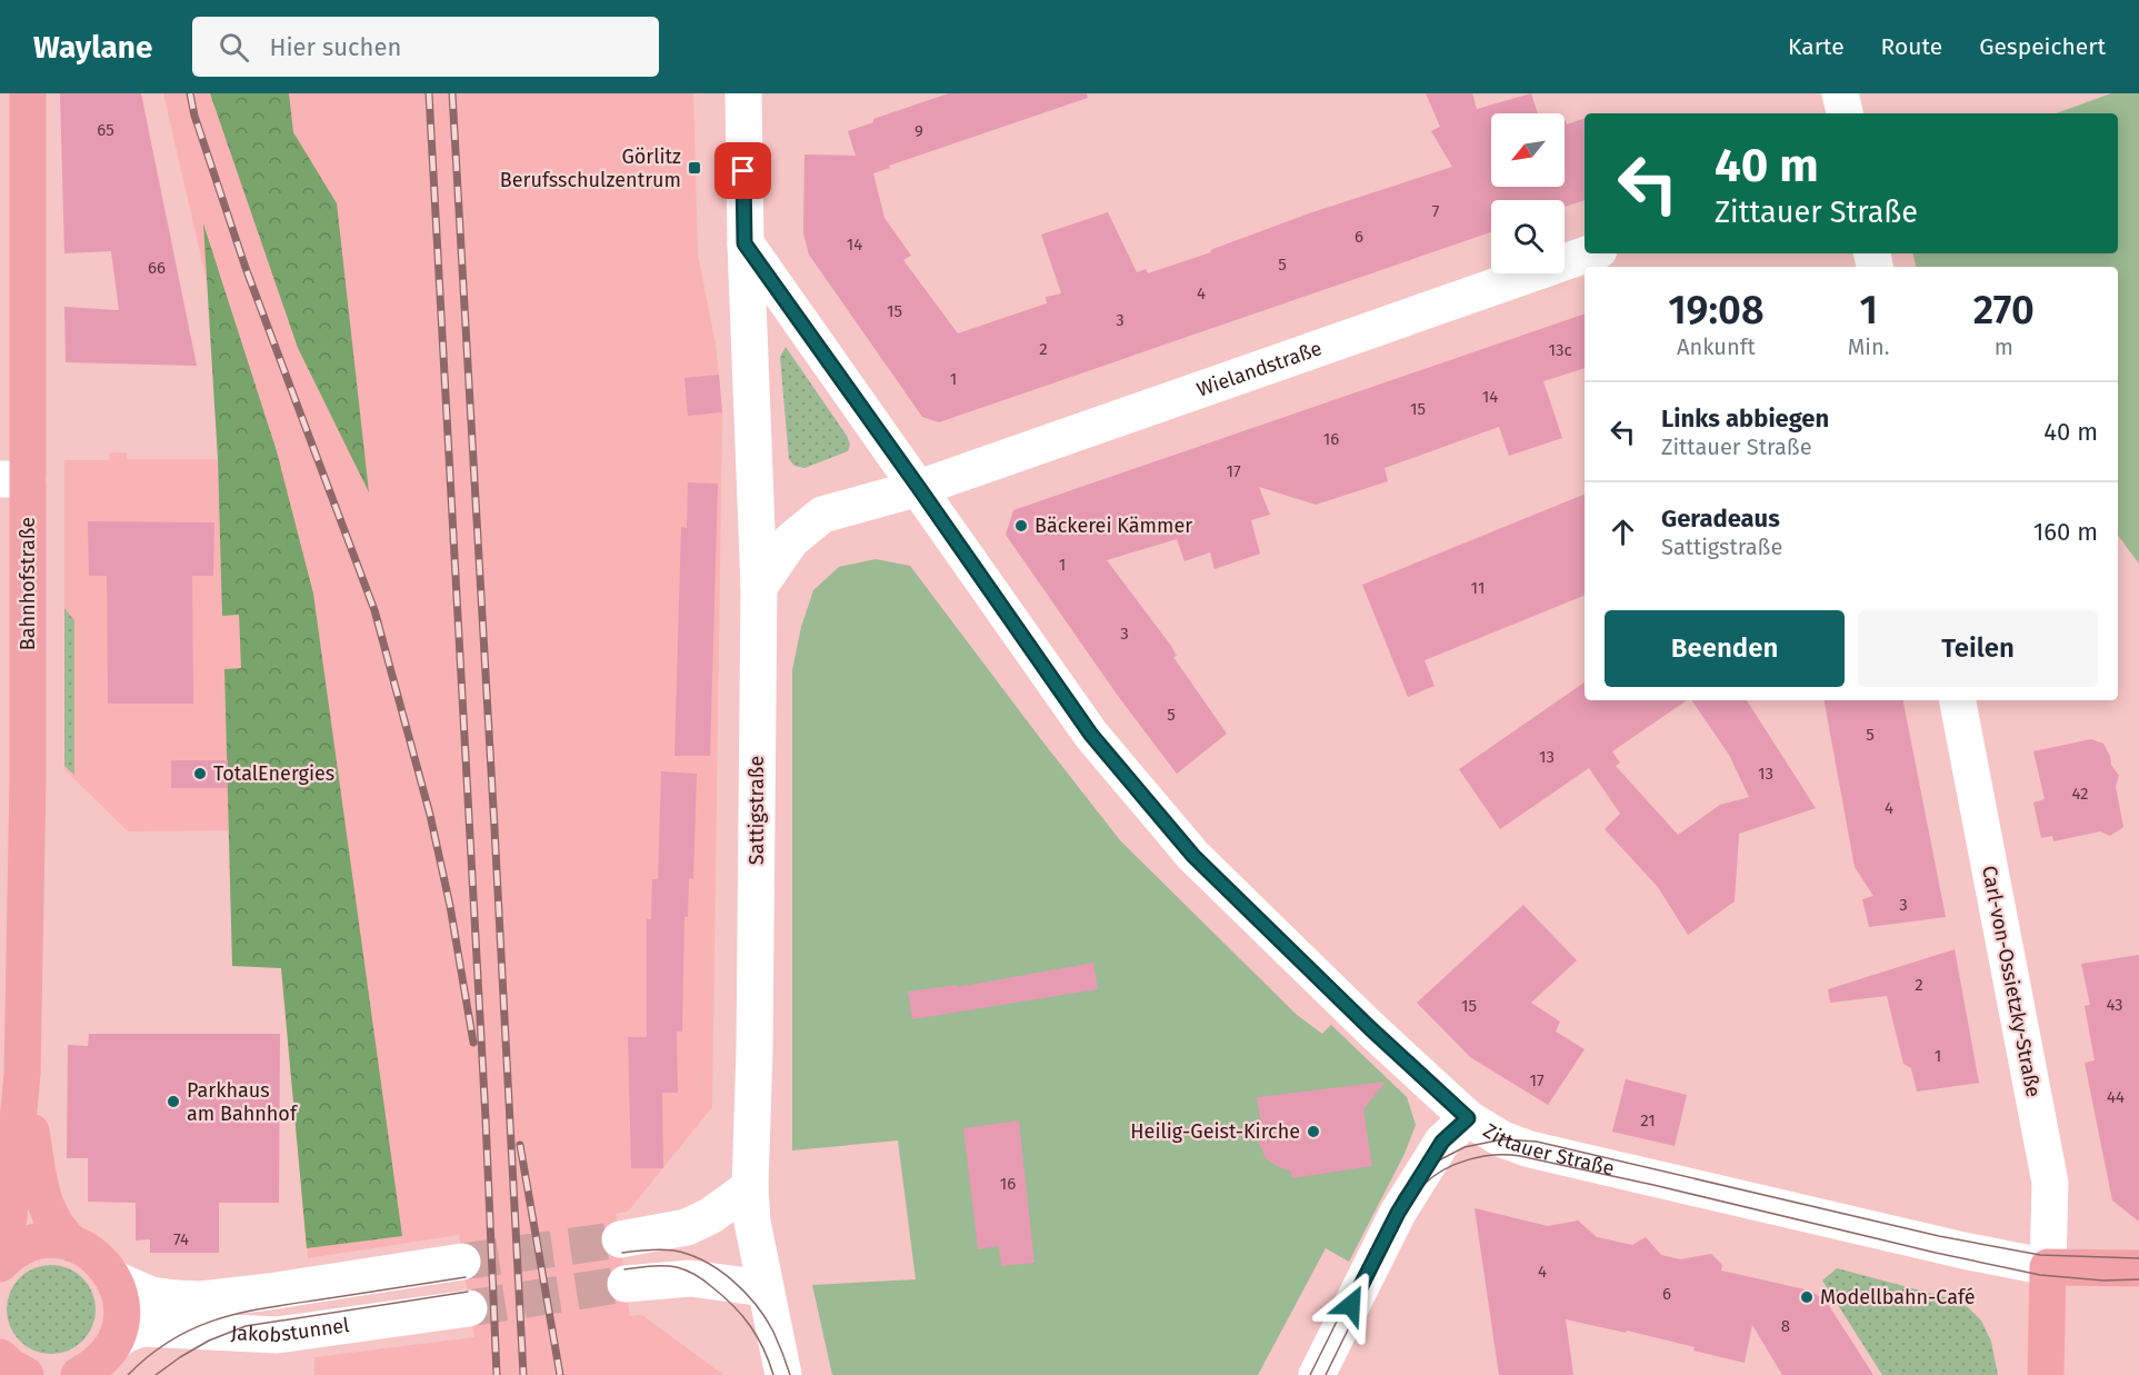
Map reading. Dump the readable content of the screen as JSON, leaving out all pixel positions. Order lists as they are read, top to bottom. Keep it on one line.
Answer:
{"streets":{"main road":["Bahnhofstraße","Zittauer Straße"],"street":["Wielandstraße","Sattigstraße","Carl-von-Ossietzky-Straße","Jakobstunnel"]},"crossings":[["Wielandstraße","Zittauer Straße"],["Bahnhofstraße","Jakobstunnel"],["Carl-von-Ossietzky-Straße","Zittauer Straße"]],"places":{"transit":["Görlitz Berufsschulzentrum"],"other":["Bäckerei Kämmer","TotalEnergies","Parkhaus am Bahnhof","Heilig-Geist-Kirche","Modellbahn-Café"]},"house_numbers":["65","9","7","6","14","5","66","4","15","3","2","13c","1","14","15","16","17","1","11","3","5","5","13","13","42","4","3","2","43","15","1","17","44","21","16","74","4","6","8"],"north":"bottom left","page":{"header":"Waylane","search":"Hier suchen","nav":["Karte","Route","Gespeichert"],"turn":["40 m","Zittauer Straße"],"eta":["19:08","Ankunft","1","Min.","270","m"],"list":[{"name":"Links abbiegen","note":"Zittauer Straße","value":"40 m"},{"name":"Geradeaus","note":"Sattigstraße","value":"160 m"}],"buttons":["Beenden","Teilen"]}}
